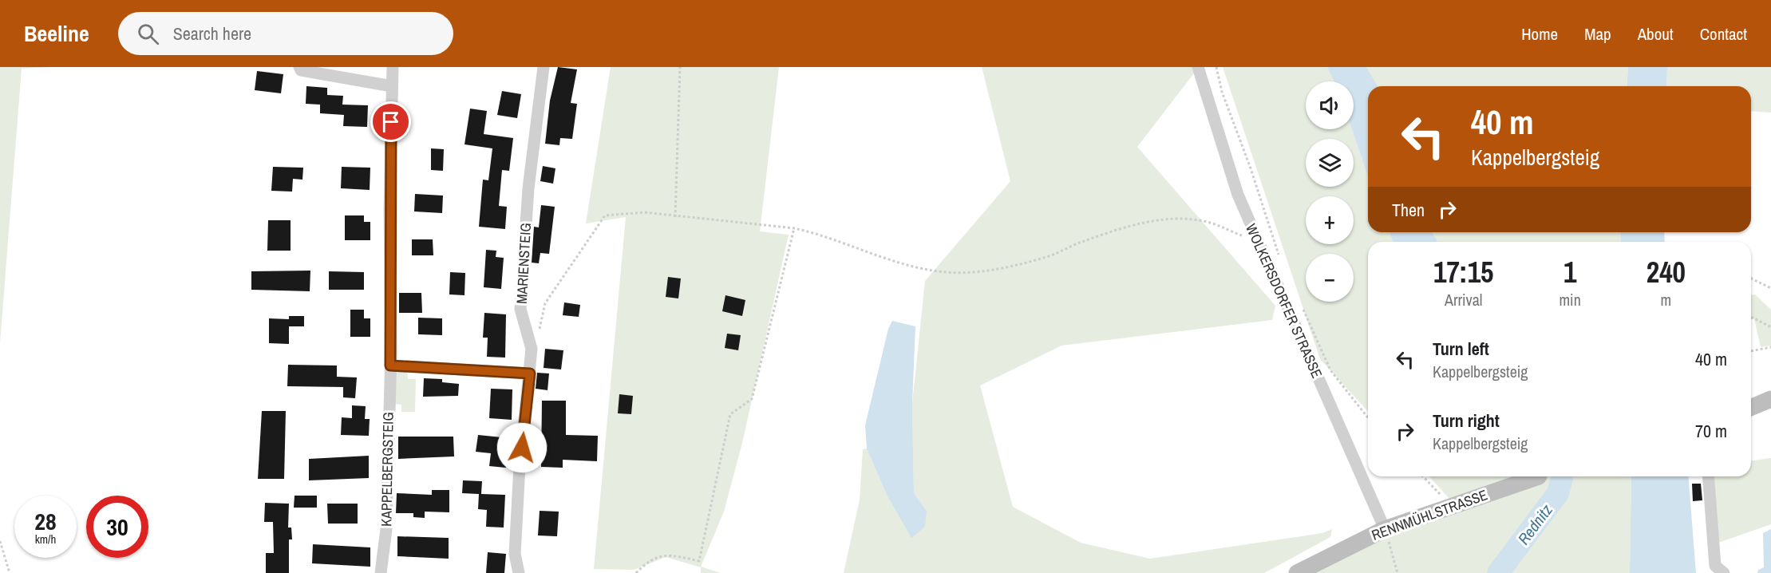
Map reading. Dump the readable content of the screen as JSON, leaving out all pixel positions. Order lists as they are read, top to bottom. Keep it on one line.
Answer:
{"streets":{"main road":["RENNMÜHLSTRASSE"],"street":["MARIENSTEIG","WOLKERSDORFER STRASSE","KAPPELBERGSTEIG"]},"crossings":[["WOLKERSDORFER STRASSE","RENNMÜHLSTRASSE"]],"water":["Rednitz"],"page":{"header":"Beeline","search":"Search here","nav":["Home","Map","About","Contact"],"map_buttons":["+","−"],"turn":["40 m","Kappelbergsteig"],"then":"Then","eta":["17:15","Arrival","1","min","240","m"],"list":[{"name":"Turn left","note":"Kappelbergsteig","value":"40 m"},{"name":"Turn right","note":"Kappelbergsteig","value":"70 m"}],"speed":"28 km/h","limit":"30"}}
